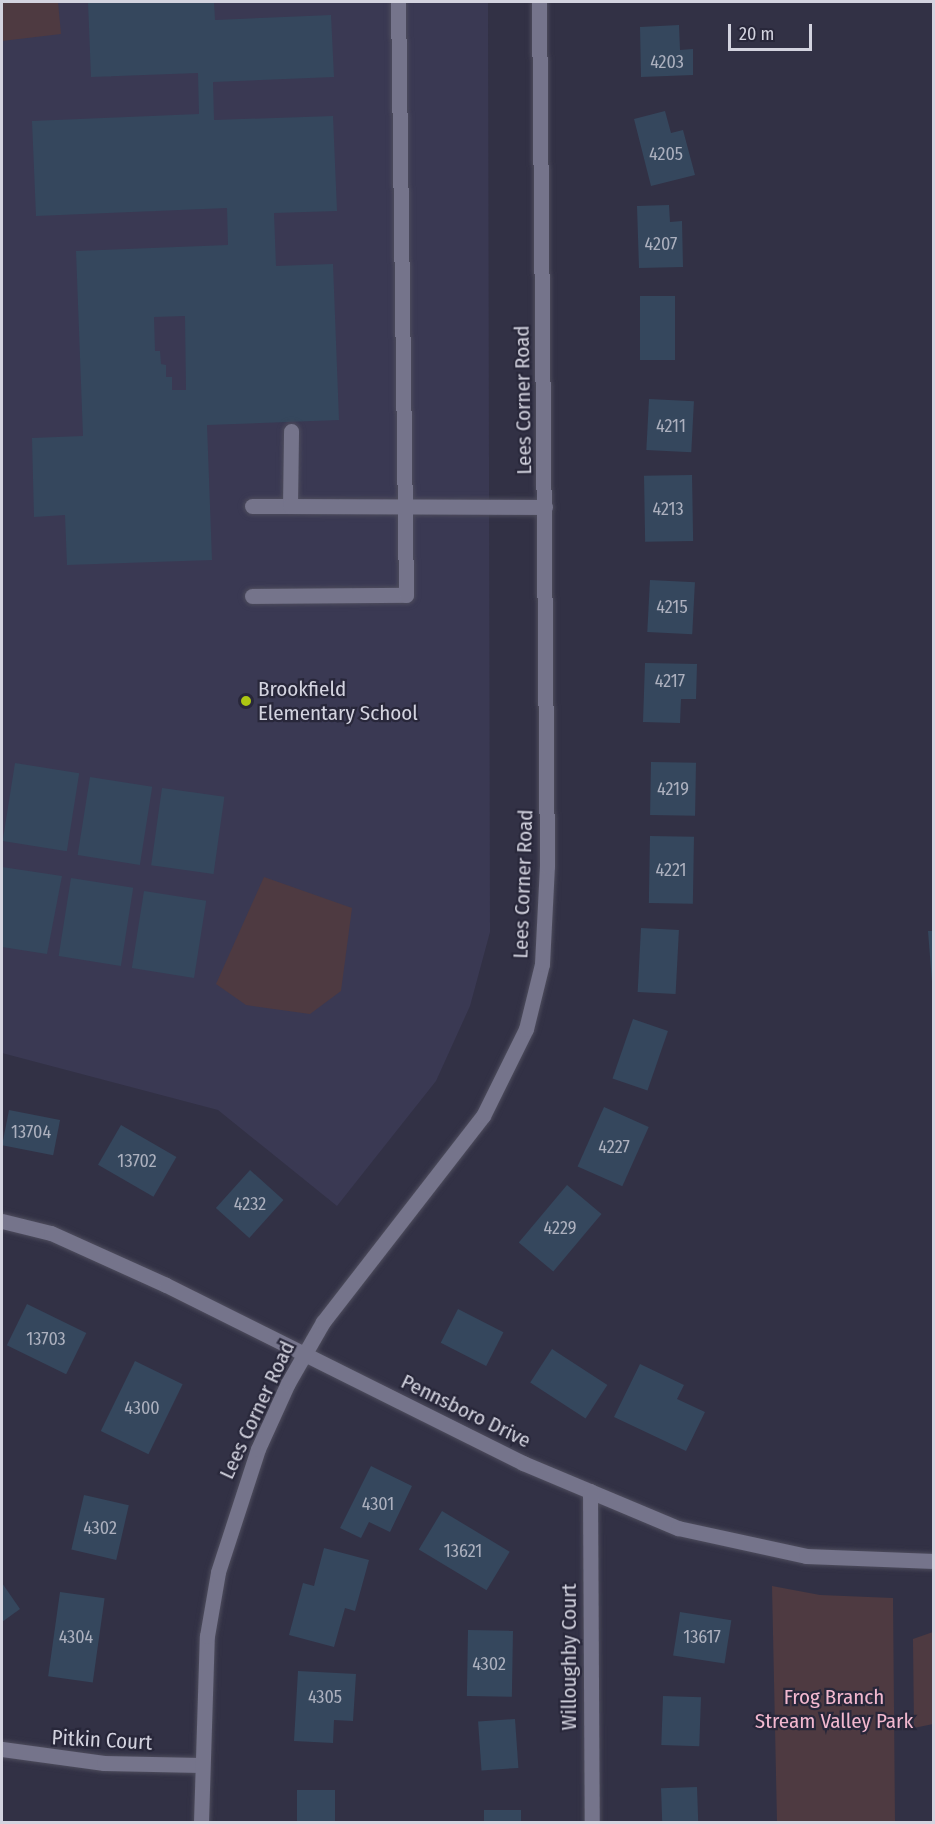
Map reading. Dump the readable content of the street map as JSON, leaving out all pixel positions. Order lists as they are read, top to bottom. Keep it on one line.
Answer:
{"streets":{"street":["Lees Corner Road","Pennsboro Drive","Willoughby Court","Pitkin Court"]},"crossings":[["Lees Corner Road","Pennsboro Drive"],["Lees Corner Road","Pitkin Court"],["Pennsboro Drive","Willoughby Court"]],"parks":["Frog Branch Stream Valley Park"],"places":["Brookfield Elementary School"],"house_numbers":["4203","4205","4207","4211","4213","4215","4217","4219","4221","13704","4227","13702","4232","4229","13703","4300","4301","4302","13621","4304","13617","4302","4305"],"scale_bar":"20 m"}
